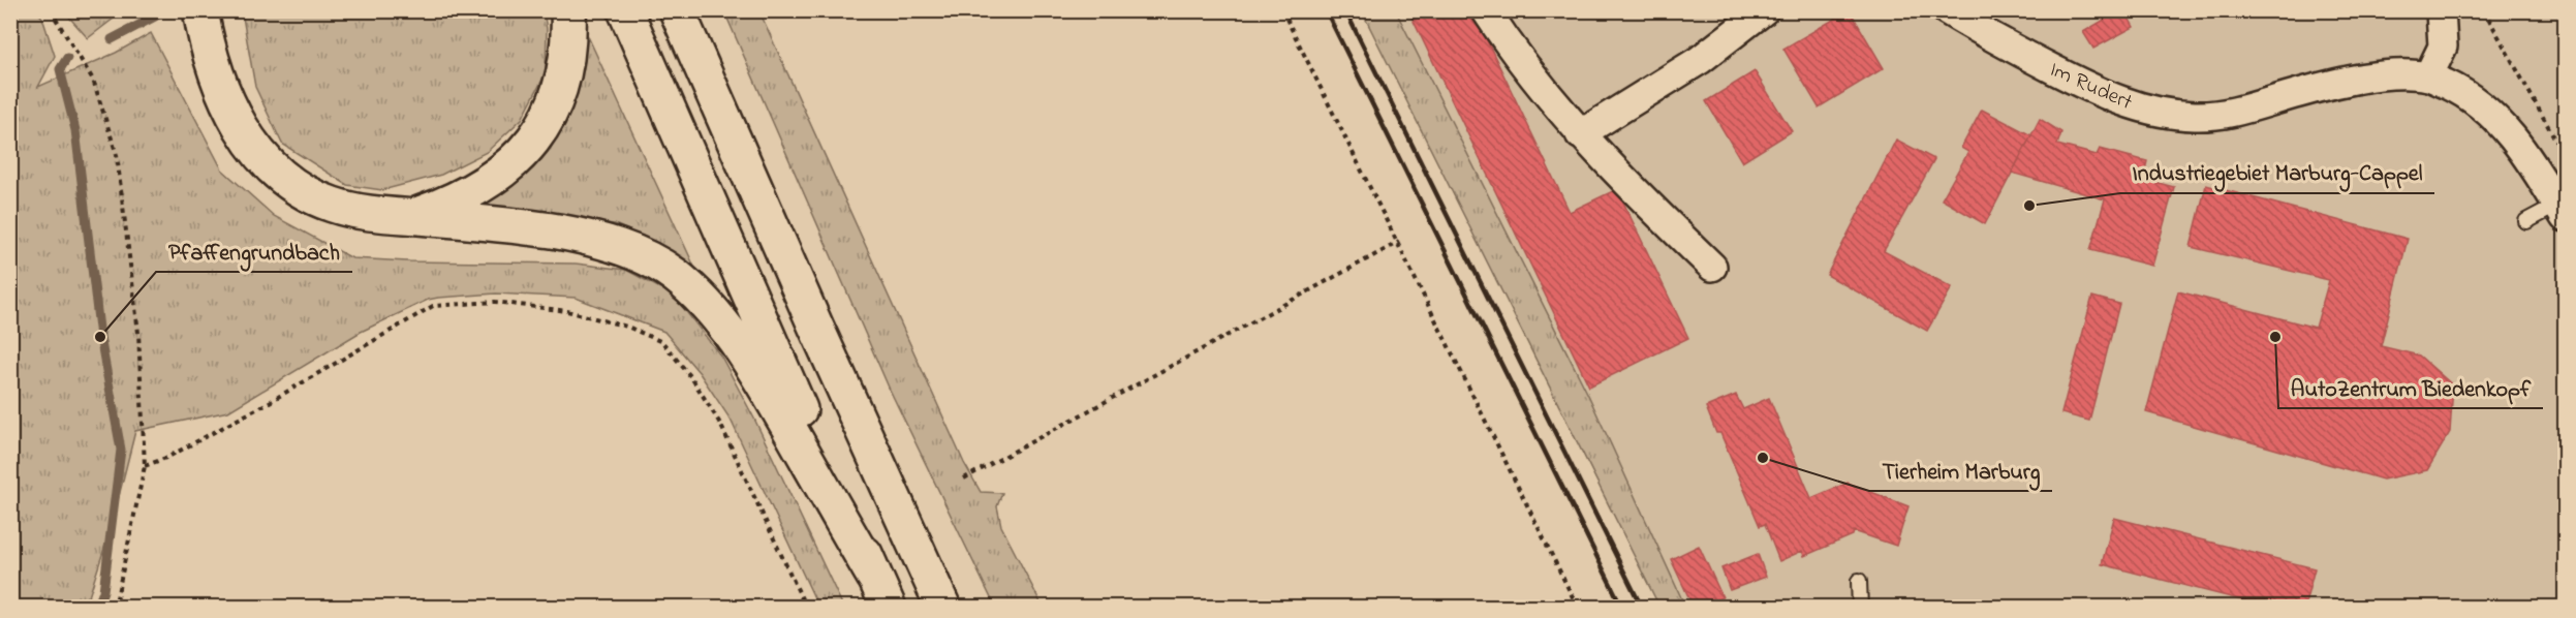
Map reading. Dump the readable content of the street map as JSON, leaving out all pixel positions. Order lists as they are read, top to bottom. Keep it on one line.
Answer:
{"streets":{"street":["Im Rudert"]},"places":["Industriegebiet Marburg-Cappel","Pfaffengrundbach","AutoZentrum Biedenkopf","Tierheim Marburg"]}
